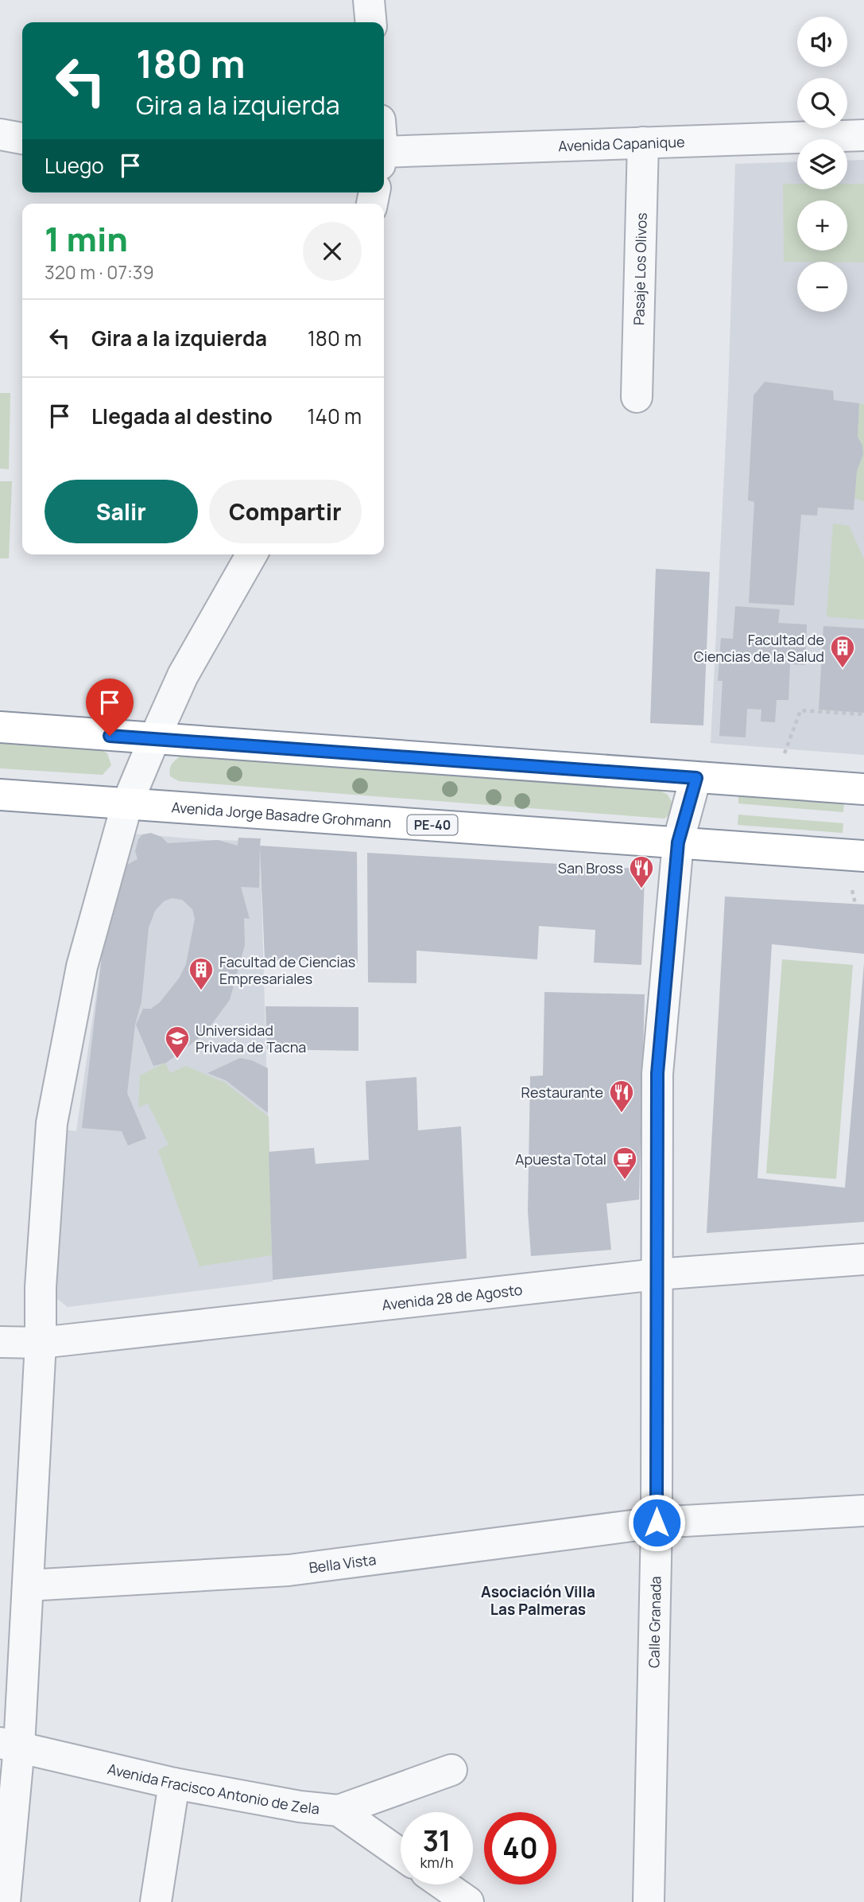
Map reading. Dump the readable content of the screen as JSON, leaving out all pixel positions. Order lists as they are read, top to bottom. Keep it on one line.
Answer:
{"streets":{"highway":["Avenida Jorge Basadre Grohmann","PE-40"],"street":["Avenida Capanique","Pasaje Los Olivos","Avenida 28 de Agosto","Bella Vista","Calle Granada","Avenida Fracisco Antonio de Zela"]},"crossings":[["Avenida Capanique","Pasaje Los Olivos"],["Avenida Jorge Basadre Grohmann","Calle Granada"],["Avenida 28 de Agosto","Calle Granada"],["Bella Vista","Calle Granada"]],"districts":["Asociación Villa Las Palmeras"],"places":{"building":["Facultad de Ciencias de la Salud","Facultad de Ciencias Empresariales"],"restaurant":["San Bross","Restaurante"],"school or university":["Universidad Privada de Tacna"],"cafe":["Apuesta Total"]},"page":{"map_buttons":["+","−"],"turn":["180 m","Gira a la izquierda"],"then":"Luego","heading":["1 min","320 m · 07:39"],"list":[{"name":"Gira a la izquierda","value":"180 m"},{"name":"Llegada al destino","value":"140 m"}],"buttons":["Salir","Compartir"],"speed":"31 km/h","limit":"40"}}
